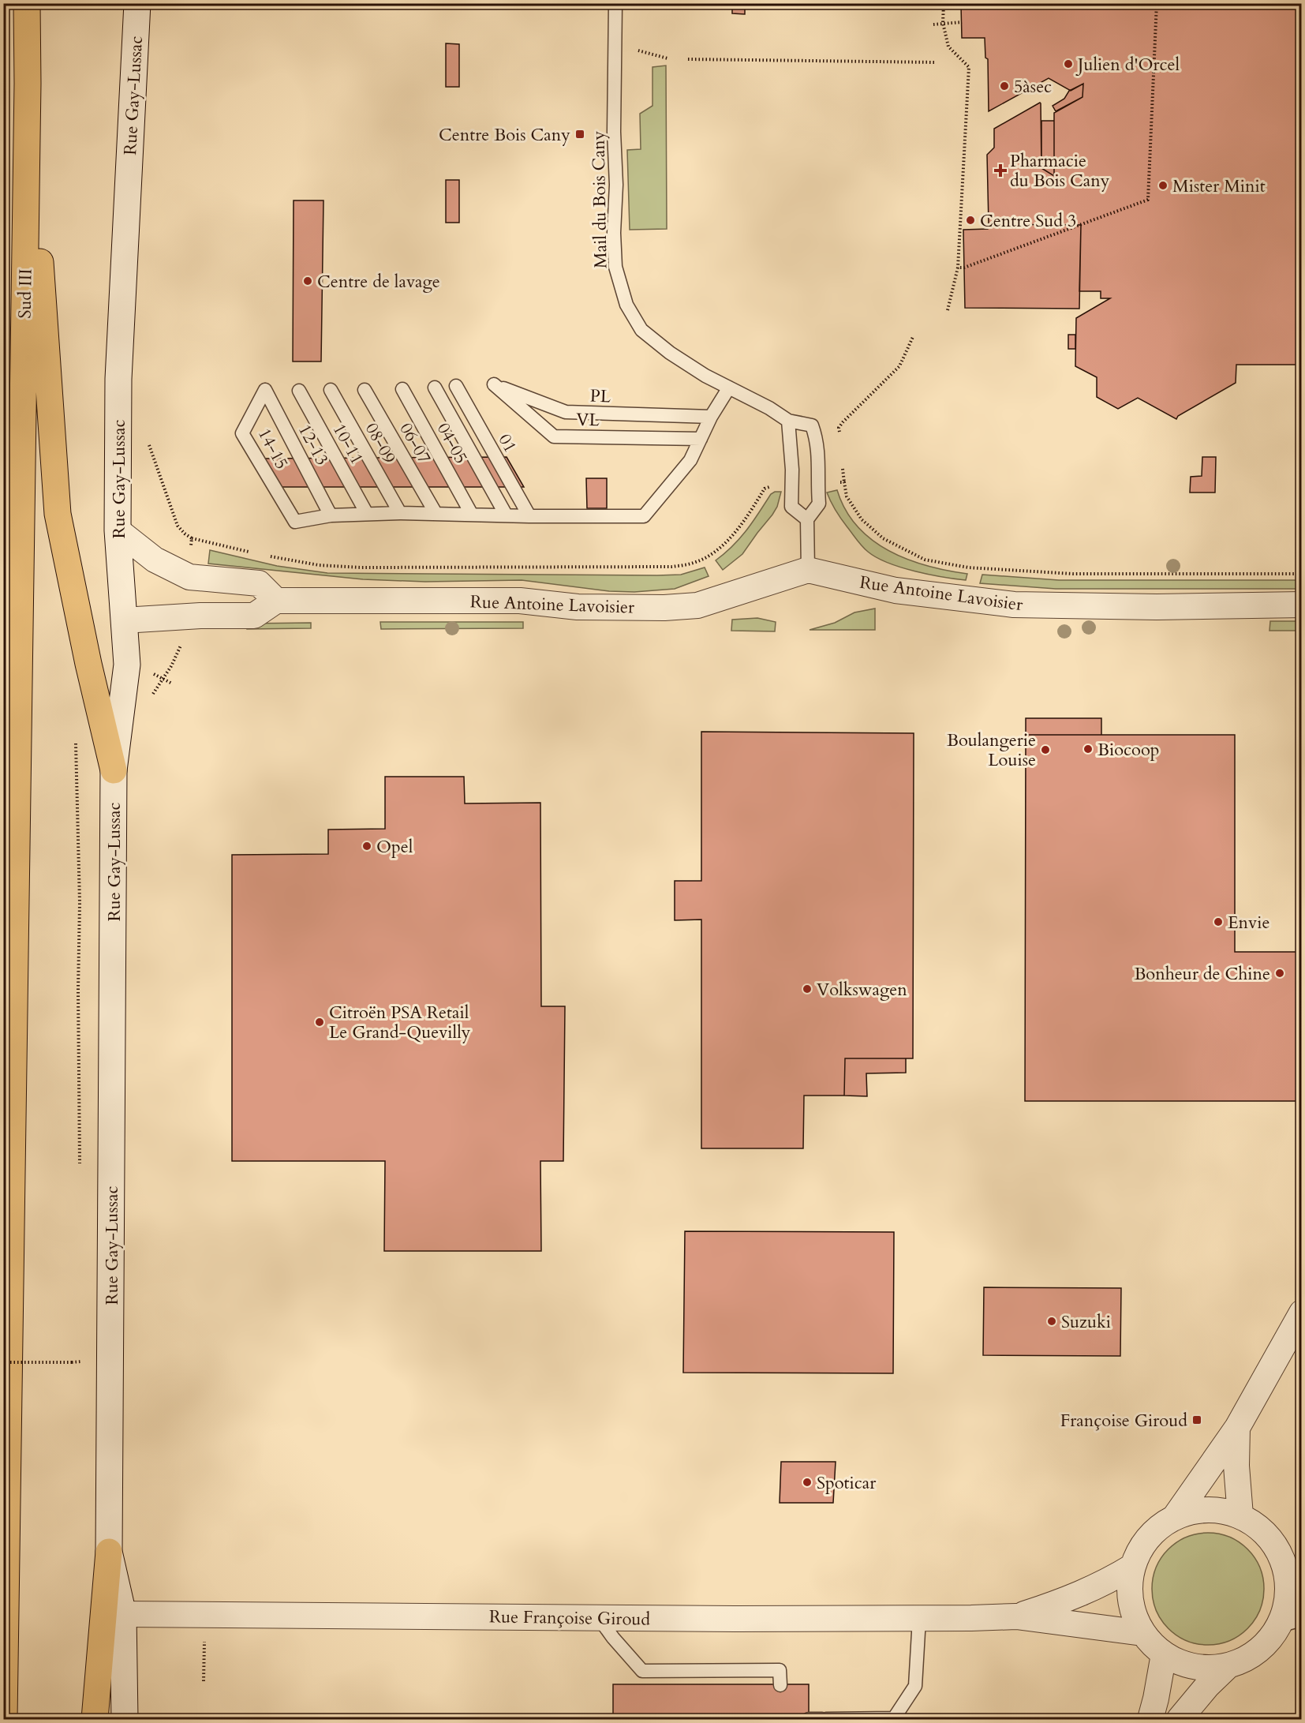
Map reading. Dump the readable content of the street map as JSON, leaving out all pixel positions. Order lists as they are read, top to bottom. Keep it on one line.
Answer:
{"streets":{"highway":["Sud III"],"main road":["Rue Gay-Lussac"],"street":["Rue Antoine Lavoisier","Rue Françoise Giroud"],"lane":["Mail du Bois Cany","PL","VL","08-09","06-07","04-05","01","10-11","12-13","14-15"]},"crossings":[["Rue Gay-Lussac","Rue Françoise Giroud"],["PL","VL"],["12-13","14-15"]],"places":{"other":["Julien d'Orcel","5àsec","Mister Minit","Centre Sud 3","Centre de lavage","Biocoop","Boulangerie Louise","Opel","Envie","Bonheur de Chine","Volkswagen","Citroën PSA Retail Le Grand-Quevilly","Suzuki","Spoticar"],"transit":["Centre Bois Cany","Françoise Giroud"],"health":["Pharmacie du Bois Cany"]}}
